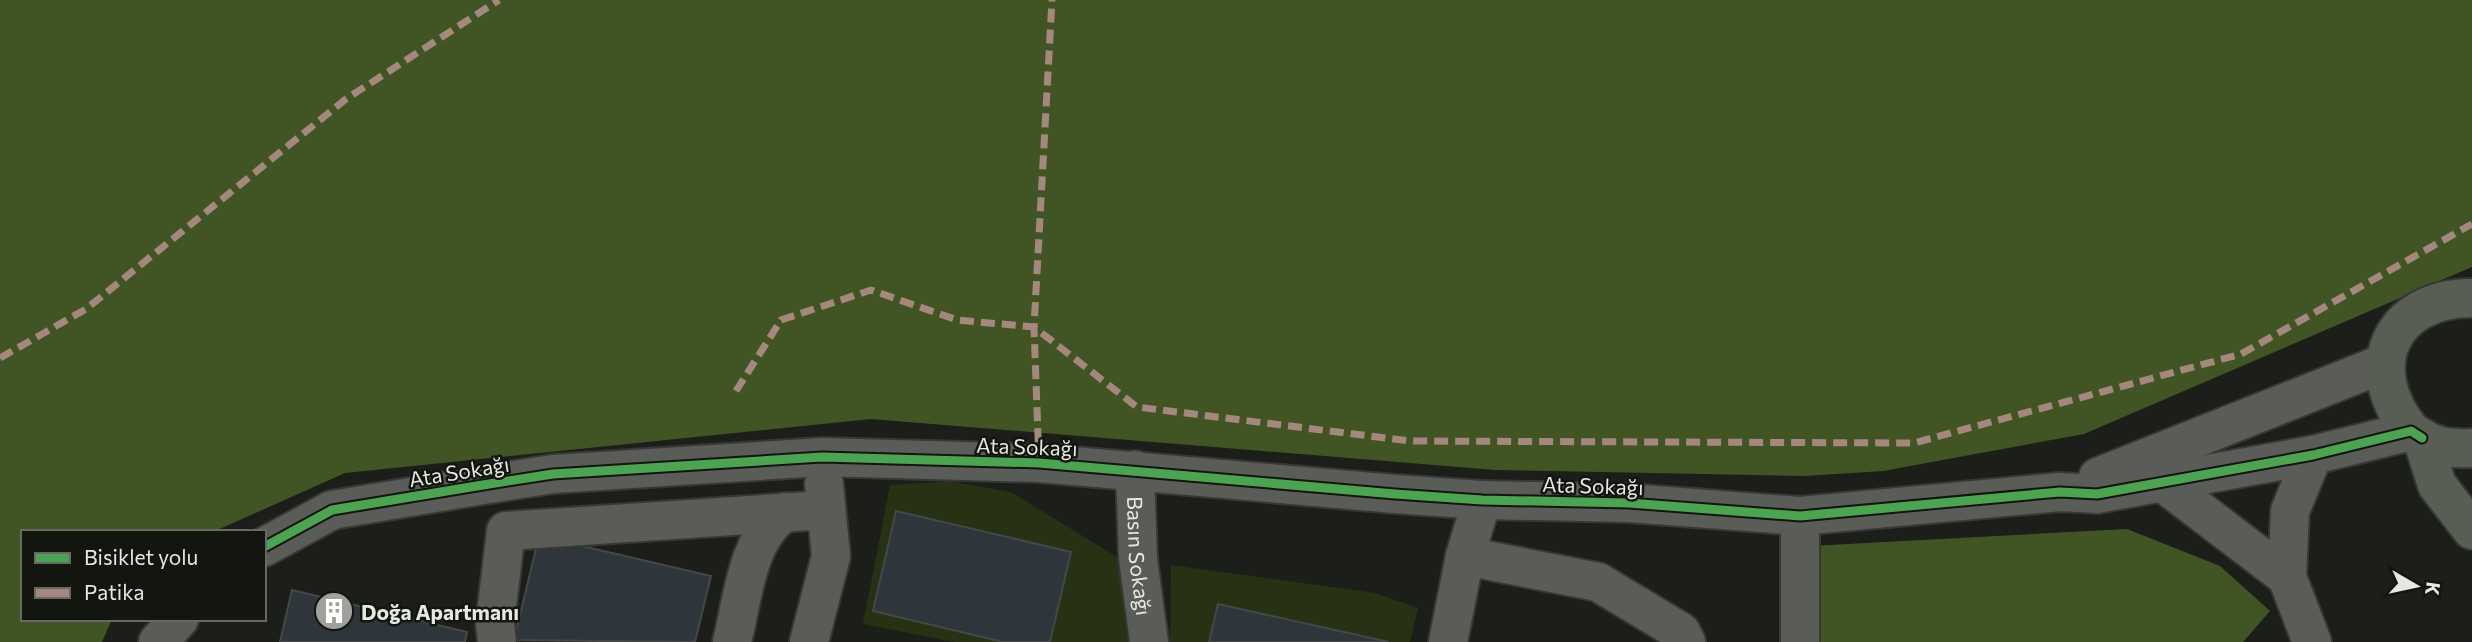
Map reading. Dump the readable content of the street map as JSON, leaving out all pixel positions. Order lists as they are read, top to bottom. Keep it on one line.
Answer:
{"streets":{"street":["Ata Sokağı","Basın Sokağı"]},"crossings":[["Ata Sokağı","Basın Sokağı"]],"places":{"building":["Doğa Apartmanı"]},"legend":["Bisiklet yolu","Patika"],"north":"right"}
